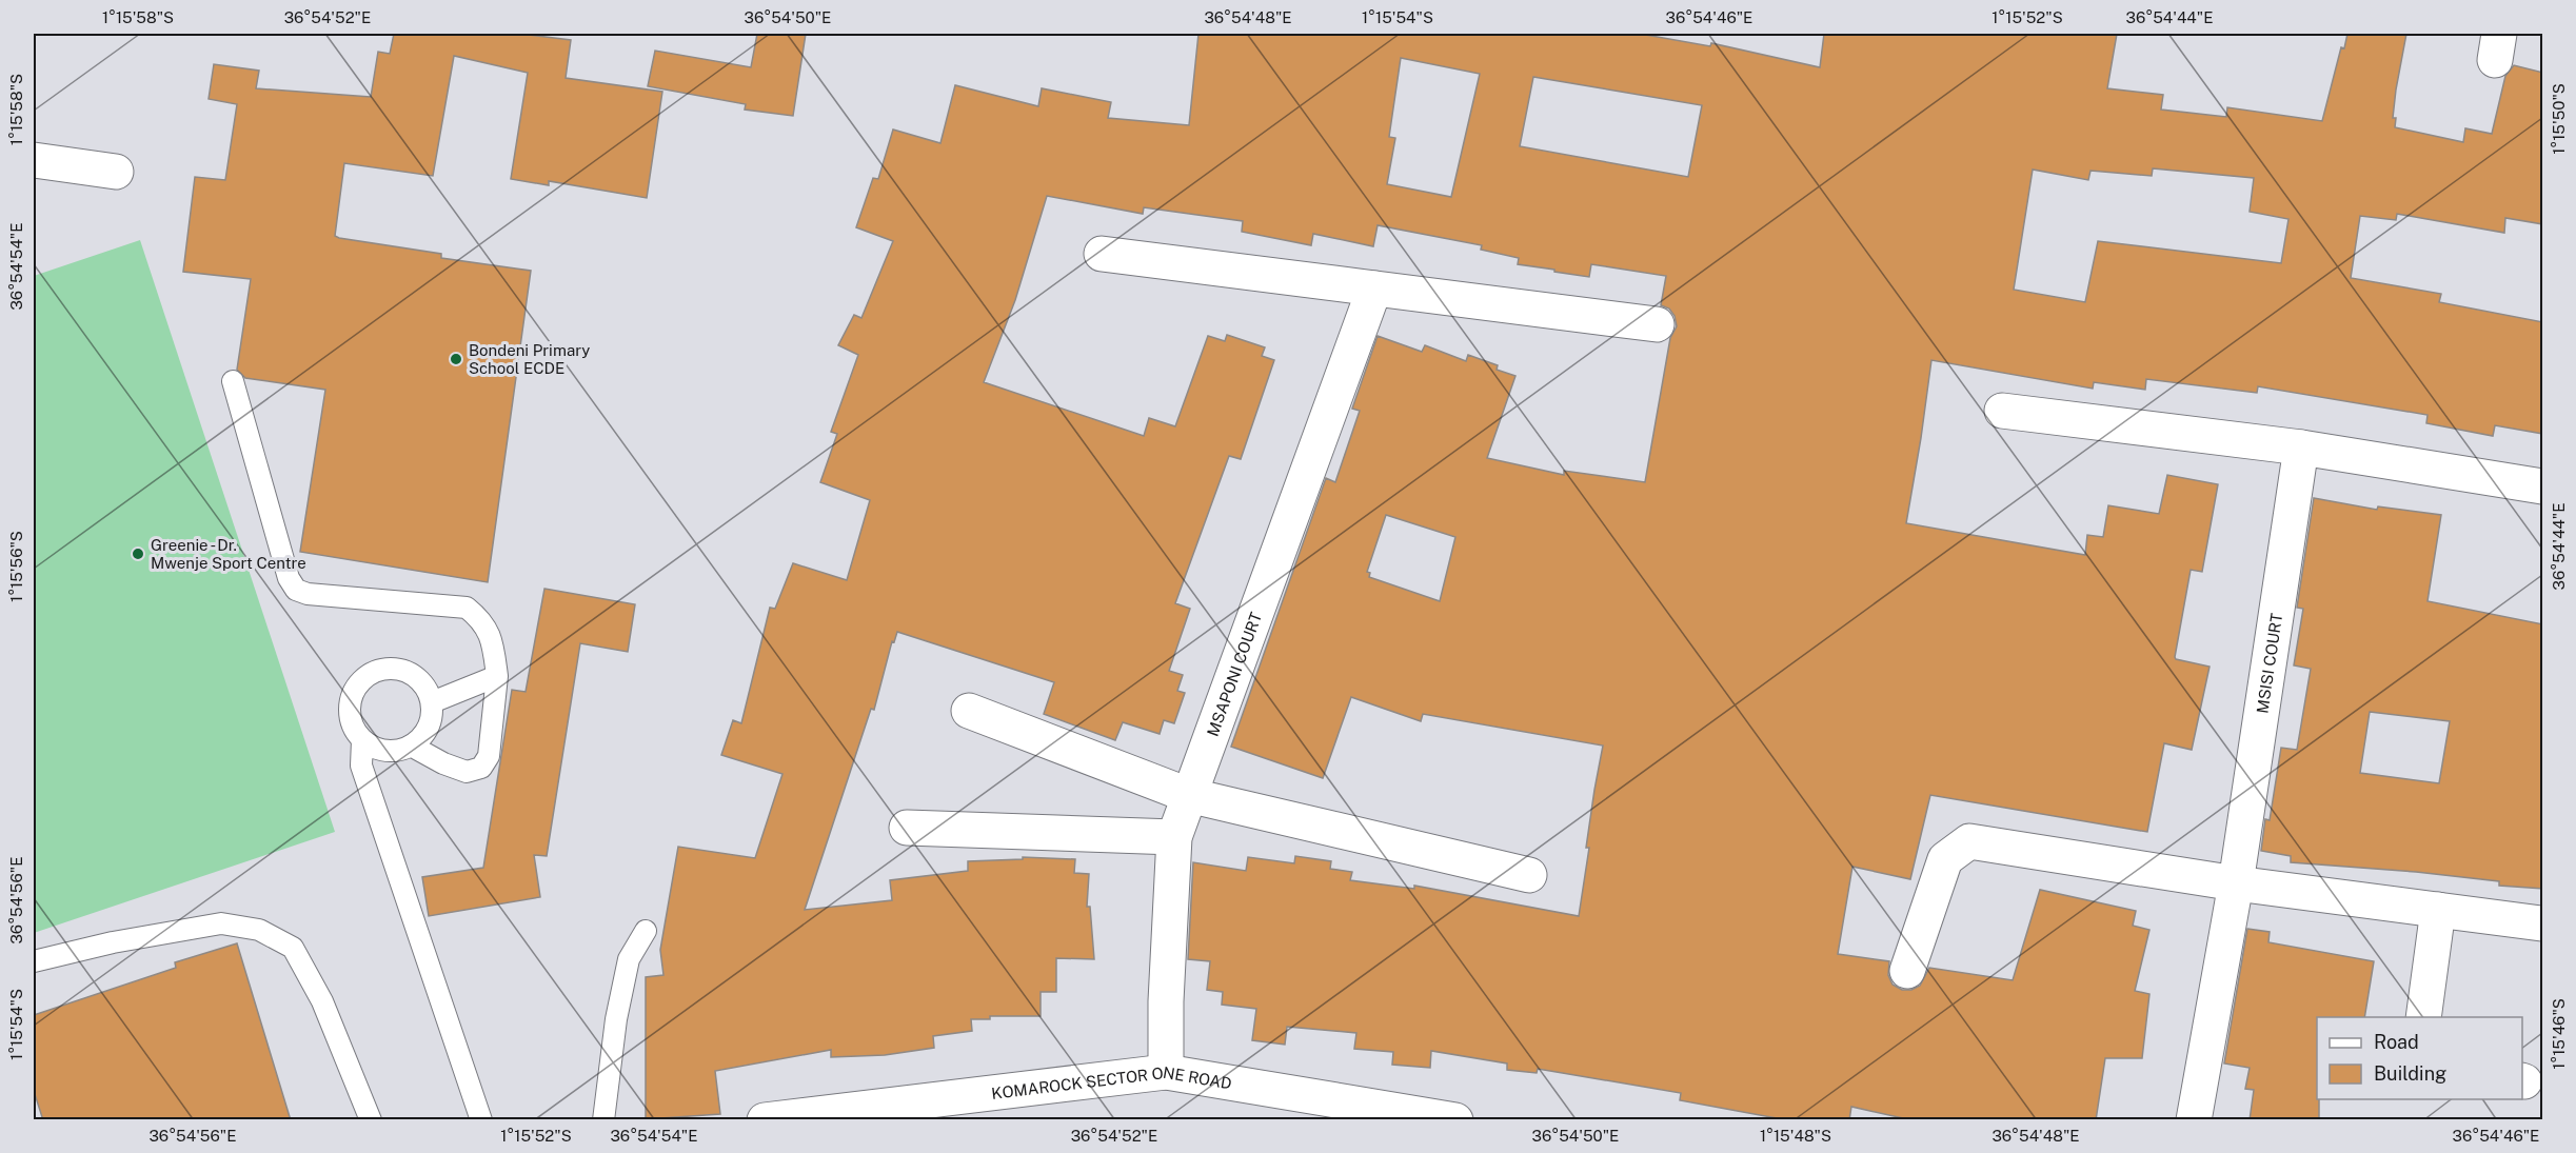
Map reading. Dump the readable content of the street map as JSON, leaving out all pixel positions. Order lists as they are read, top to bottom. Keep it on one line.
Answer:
{"streets":{"street":["MSISI COURT","MSAPONI COURT","KOMAROCK SECTOR ONE ROAD"]},"crossings":[["MSAPONI COURT","KOMAROCK SECTOR ONE ROAD"]],"places":["Bondeni Primary School ECDE","Greenie - Dr. Mwenje Sport Centre"],"legend":["Road","Building"],"coordinates":["1°15'58\"S","36°54'52\"E","36°54'50\"E","36°54'48\"E","1°15'54\"S","36°54'46\"E","1°15'52\"S","36°54'44\"E","1°15'50\"S","36°54'54\"E","1°15'56\"S","36°54'56\"E","1°15'46\"S","1°15'48\"S"]}
